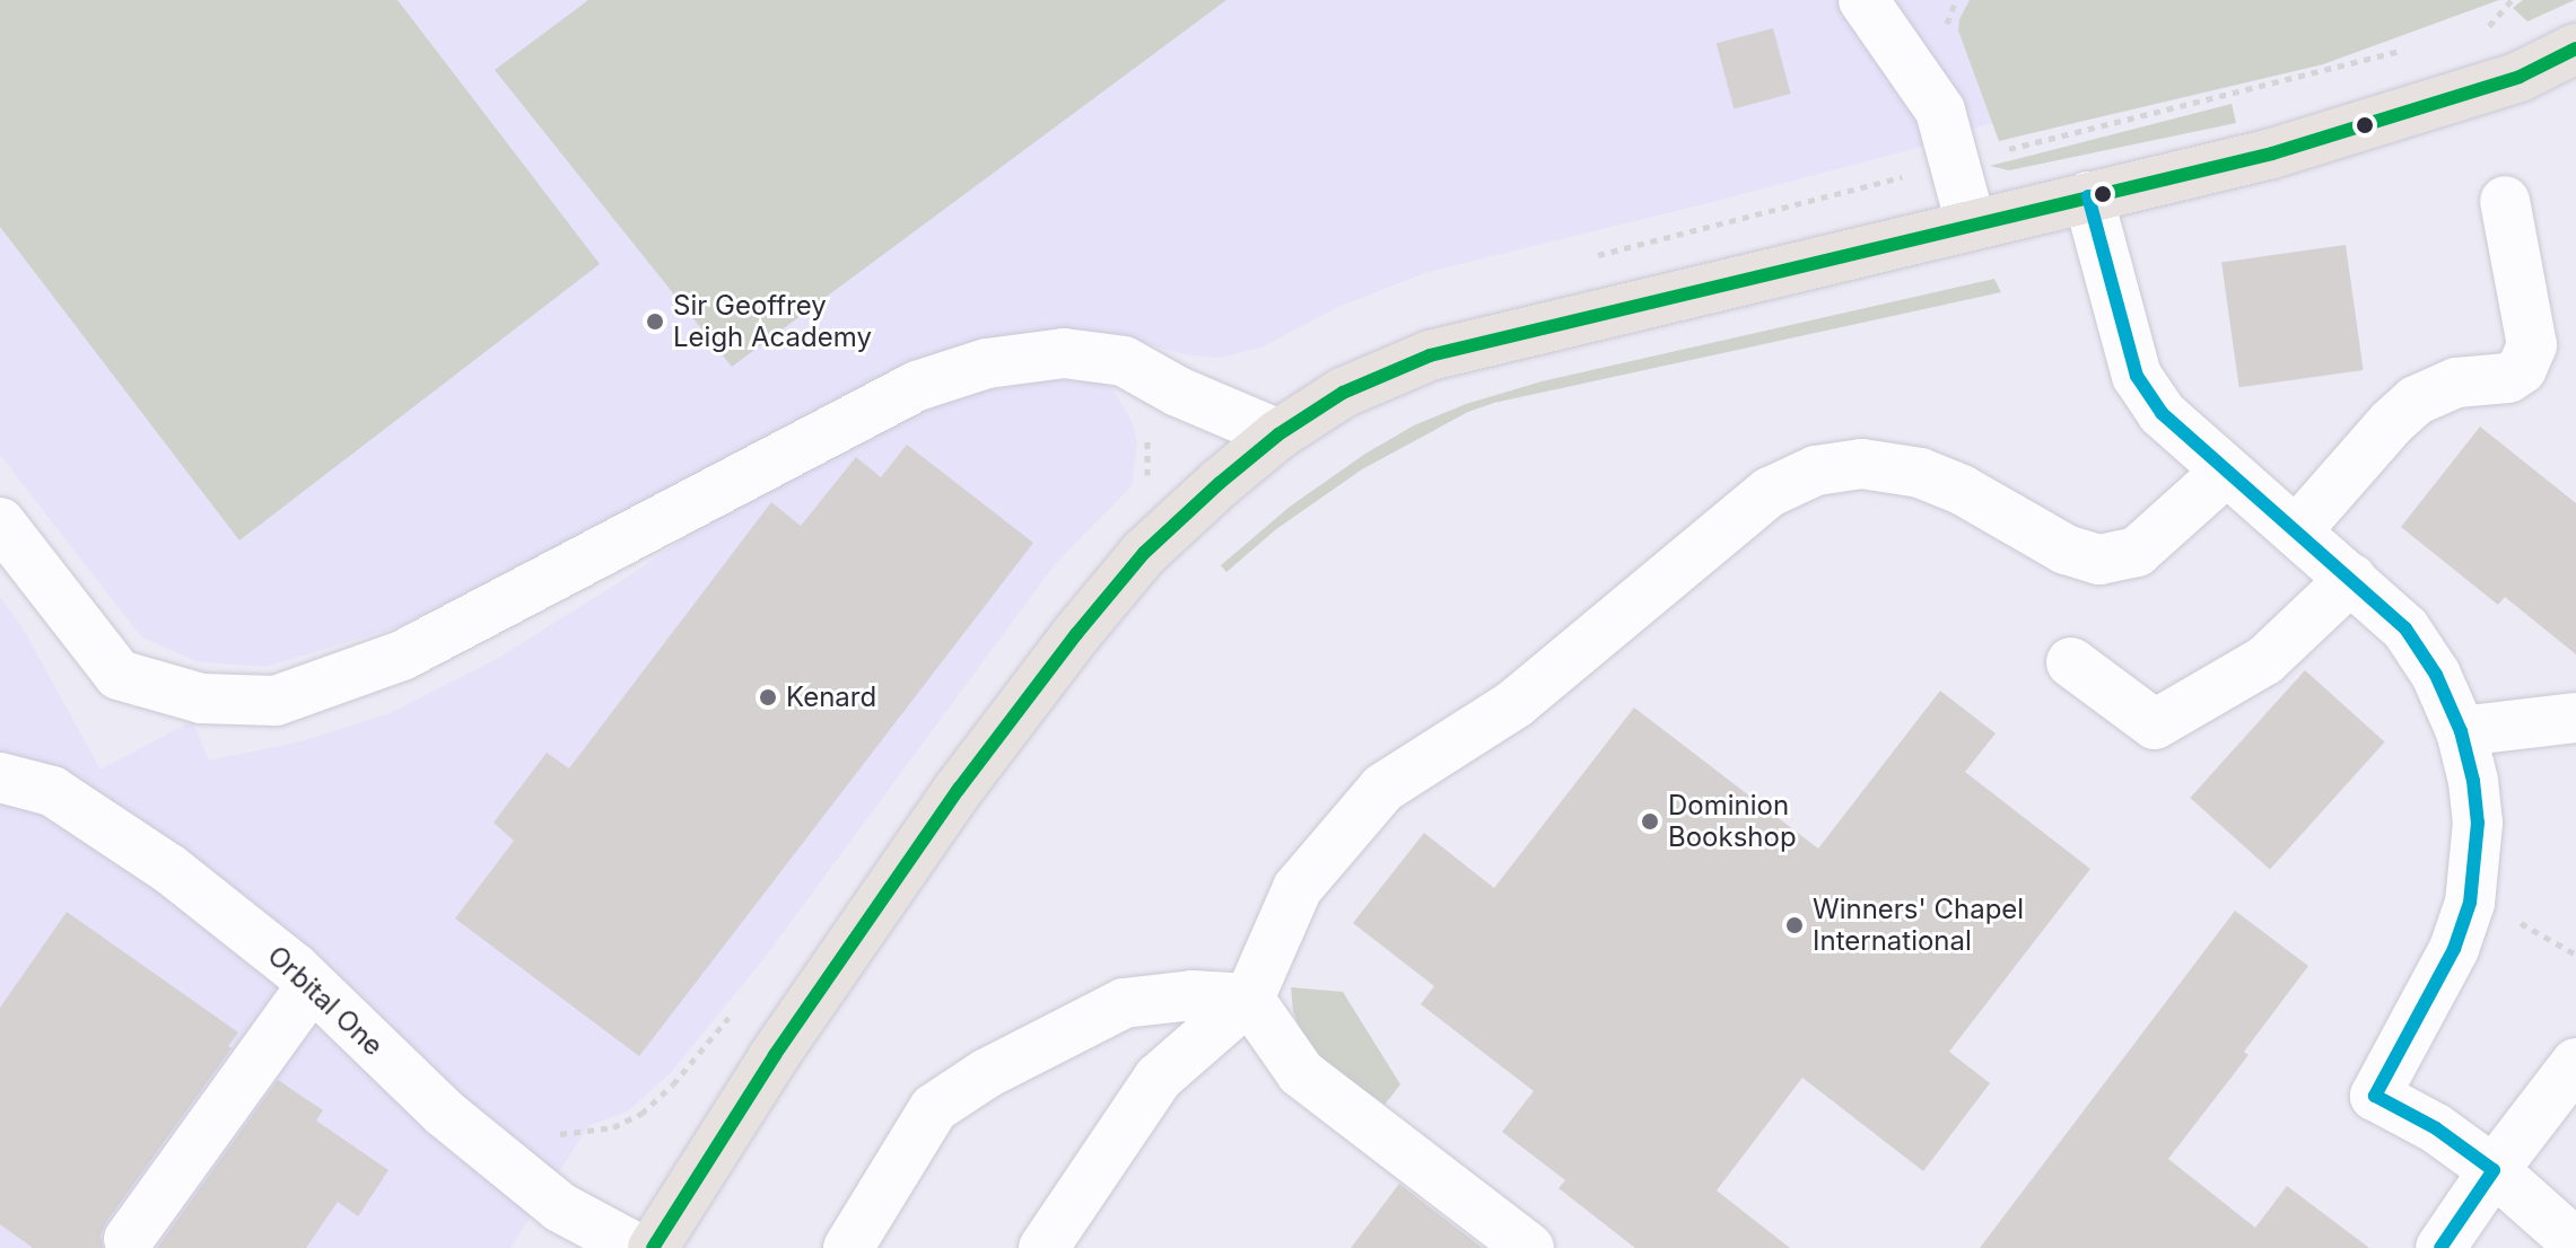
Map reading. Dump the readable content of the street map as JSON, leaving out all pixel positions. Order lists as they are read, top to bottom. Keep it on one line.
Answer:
{"streets":{"street":["Orbital One"]},"places":["Sir Geoffrey Leigh Academy","Kenard","Dominion Bookshop","Winners' Chapel International"]}
